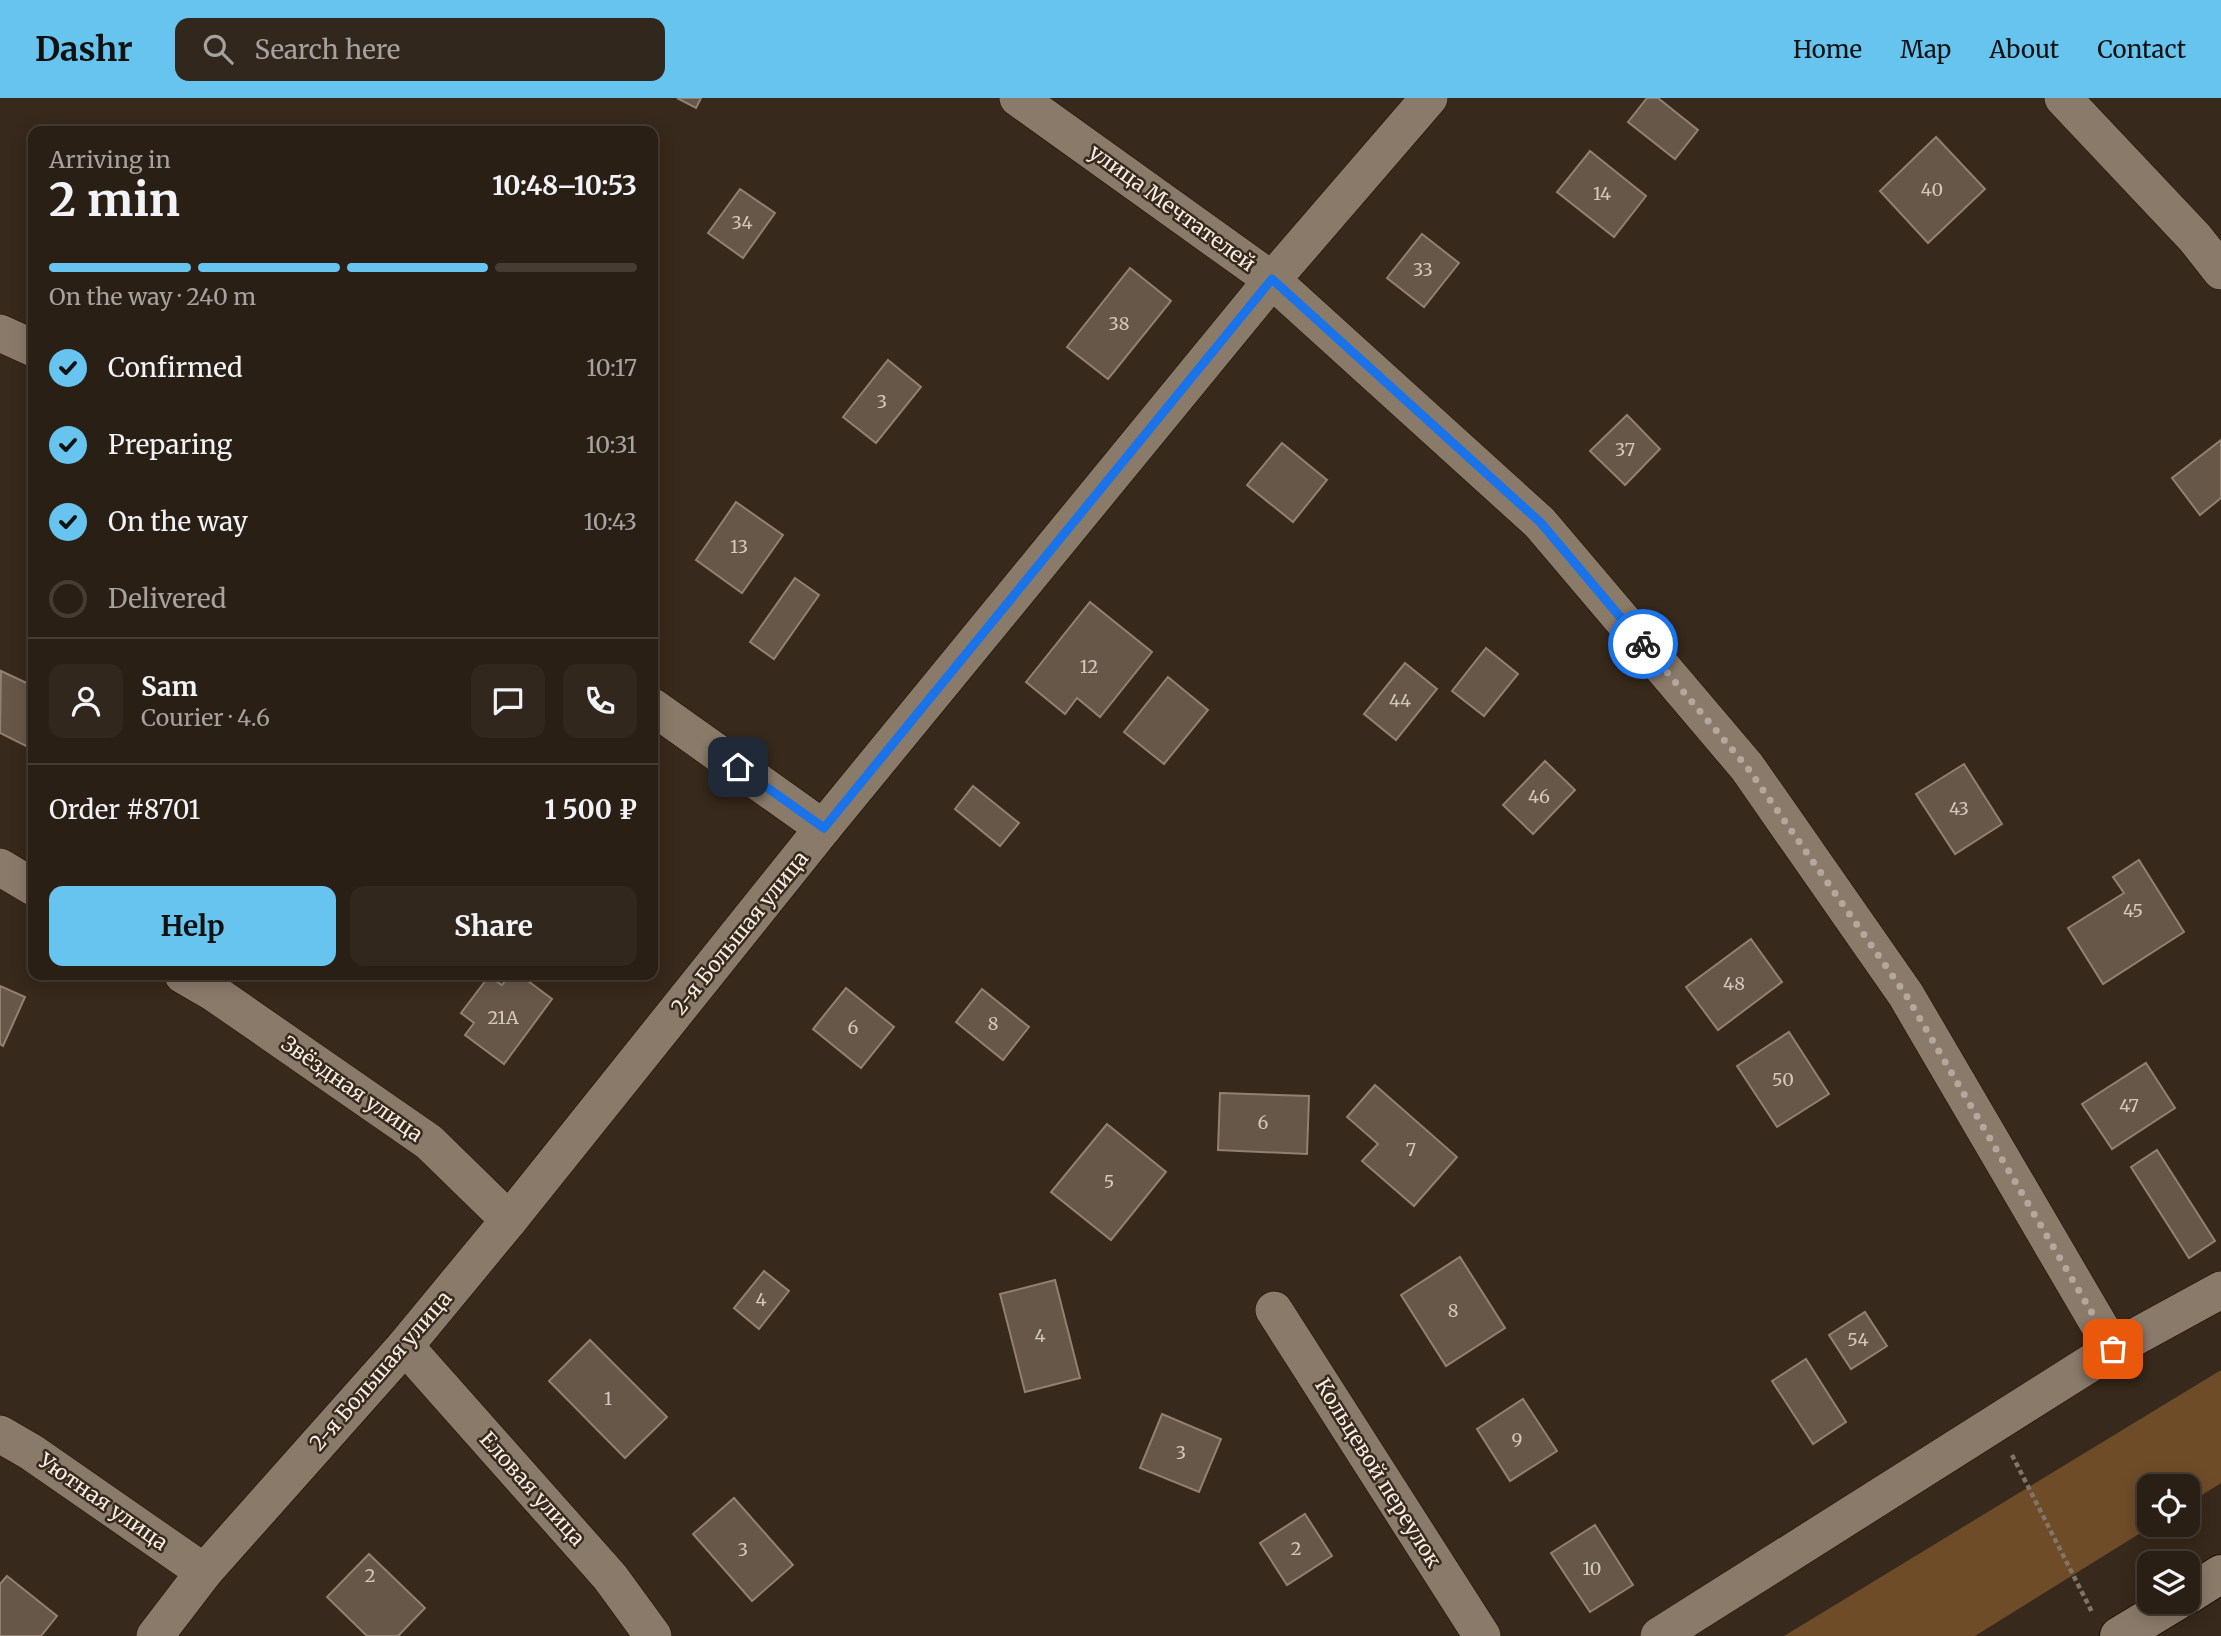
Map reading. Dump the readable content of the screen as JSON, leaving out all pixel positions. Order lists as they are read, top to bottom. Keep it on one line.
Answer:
{"streets":{"street":["улица Мечтателей","2-я Большая улица","Звёздная улица","Кольцевой переулок","Еловая улица","Уютная улица"]},"crossings":[["улица Мечтателей","2-я Большая улица"],["2-я Большая улица","Звёздная улица"],["2-я Большая улица","Еловая улица"],["2-я Большая улица","Уютная улица"]],"house_numbers":["40","14","34","33","38","3","37","13","12","44","46","43","45","48","21А","8","6","50","47","6","7","5","4","8","4","54","1","9","3","2","3","10","2"],"page":{"header":"Dashr","search":"Search here","nav":["Home","Map","About","Contact"],"heading":["2 min","Arriving in","10:48–10:53"],"panel":["Sam","Courier · 4.6","Order #8701","1 500 ₽"],"bar":"On the way · 240 m","list":[["Confirmed","10:17"],["Preparing","10:31"],["On the way","10:43"],"Delivered"],"buttons":["Help","Share"]}}
